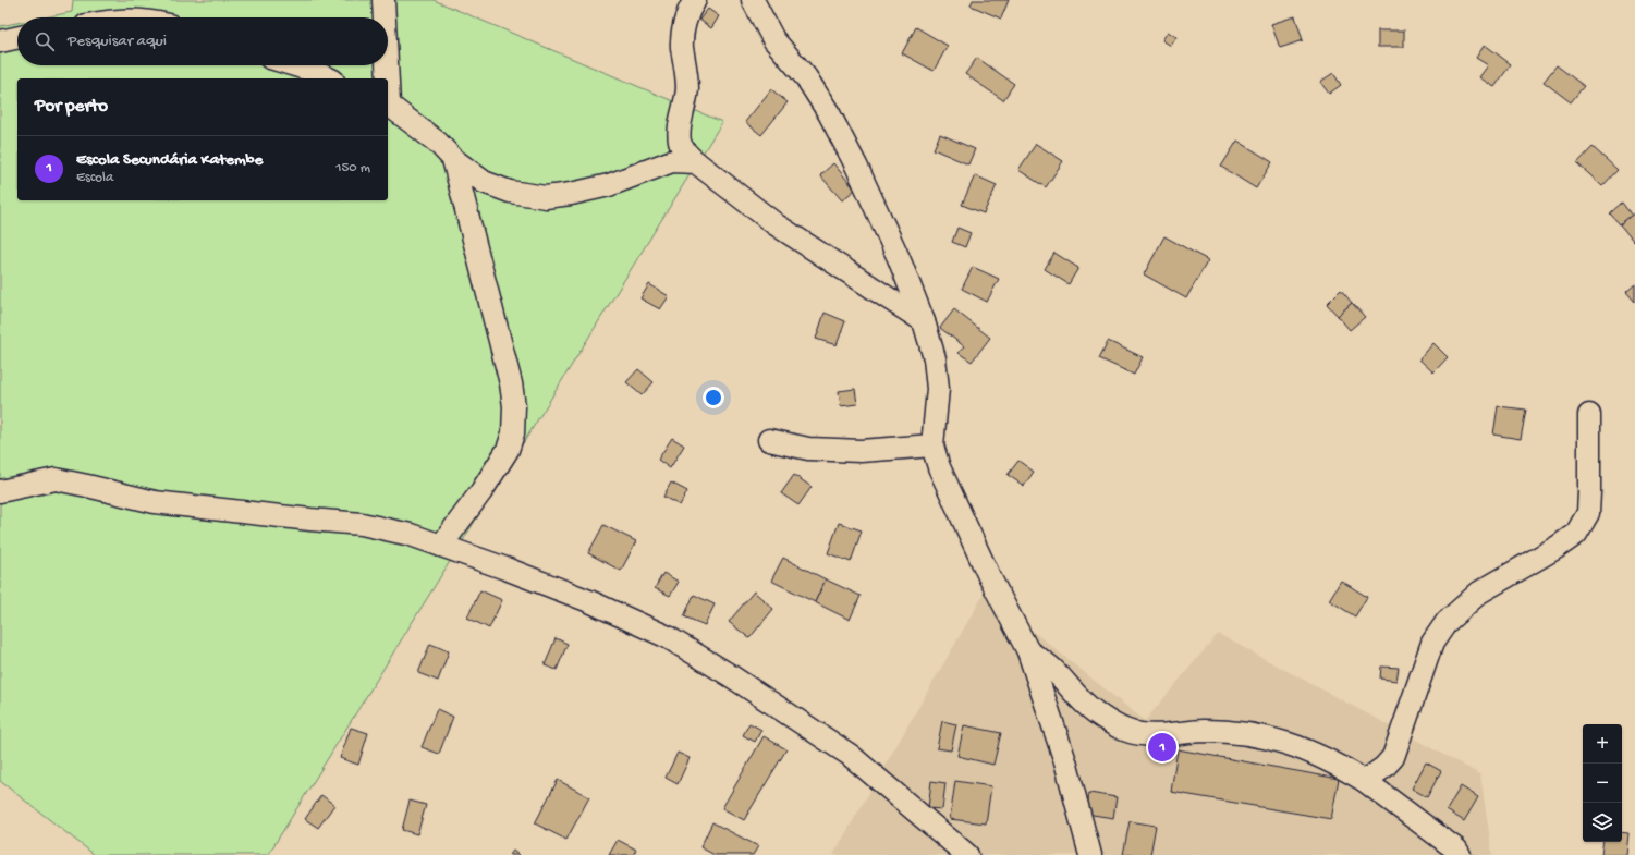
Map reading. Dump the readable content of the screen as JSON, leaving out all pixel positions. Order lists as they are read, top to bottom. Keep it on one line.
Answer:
{"page":{"search":"Pesquisar aqui","heading":"Por perto","list":[{"mark":"1","name":"Escola Secundária Katembe","note":"Escola","value":"150 m"}],"map_buttons":["+","−"],"pins":"1"}}
